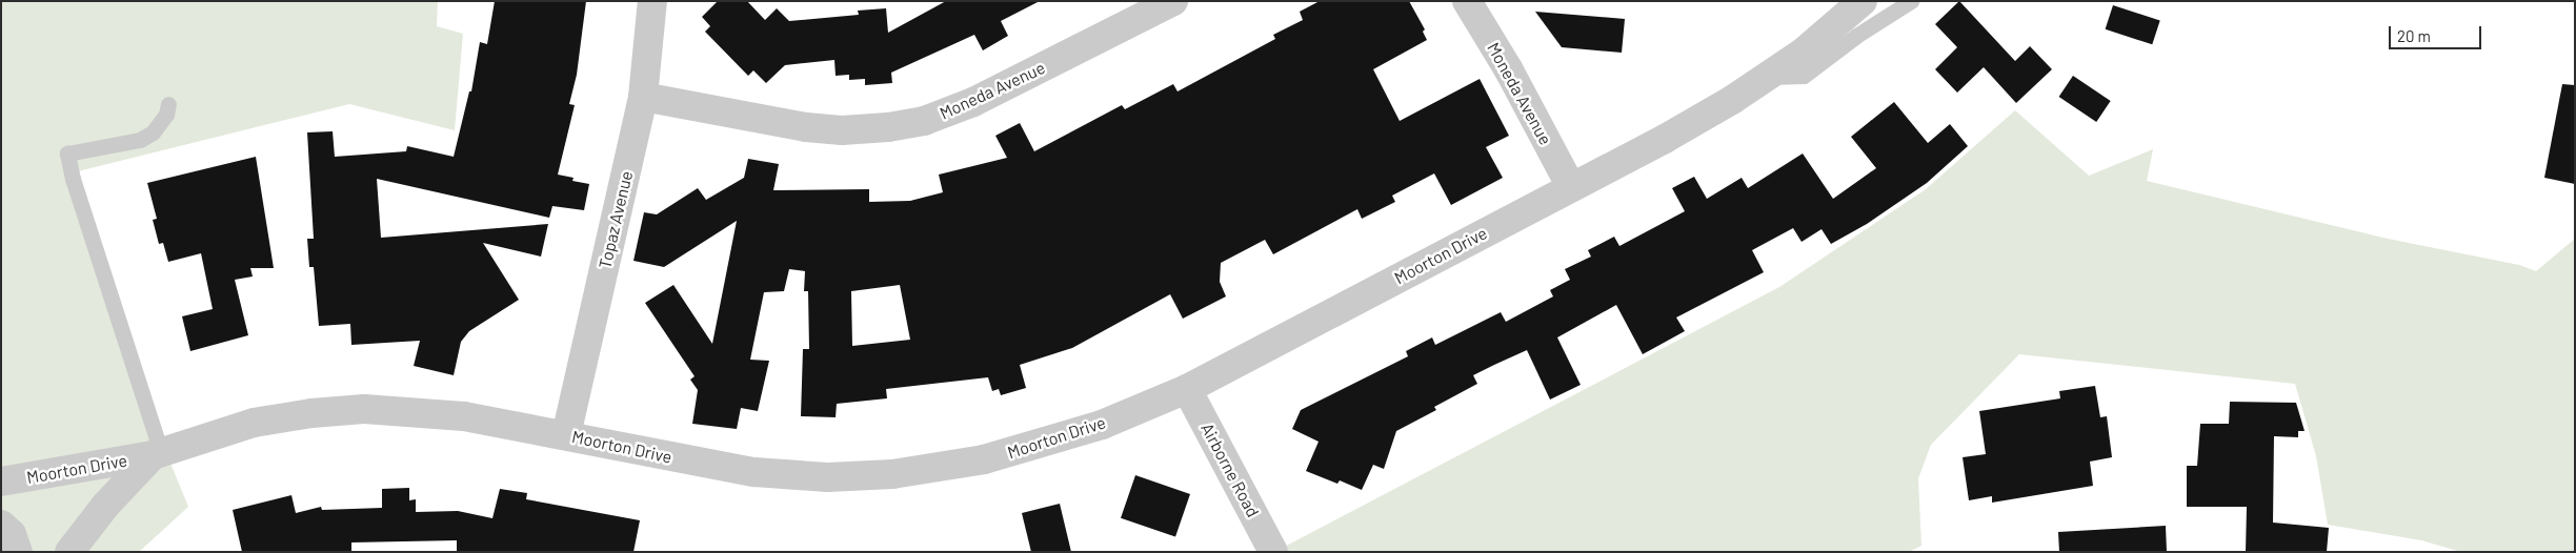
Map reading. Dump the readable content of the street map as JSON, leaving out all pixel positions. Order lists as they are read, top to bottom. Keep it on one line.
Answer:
{"streets":{"street":["Moneda Avenue","Topaz Avenue","Moorton Drive","Airborne Road"]},"crossings":[["Moneda Avenue","Topaz Avenue"],["Moneda Avenue","Moorton Drive"],["Topaz Avenue","Moorton Drive"],["Moorton Drive","Airborne Road"]],"scale_bar":"20 m"}
